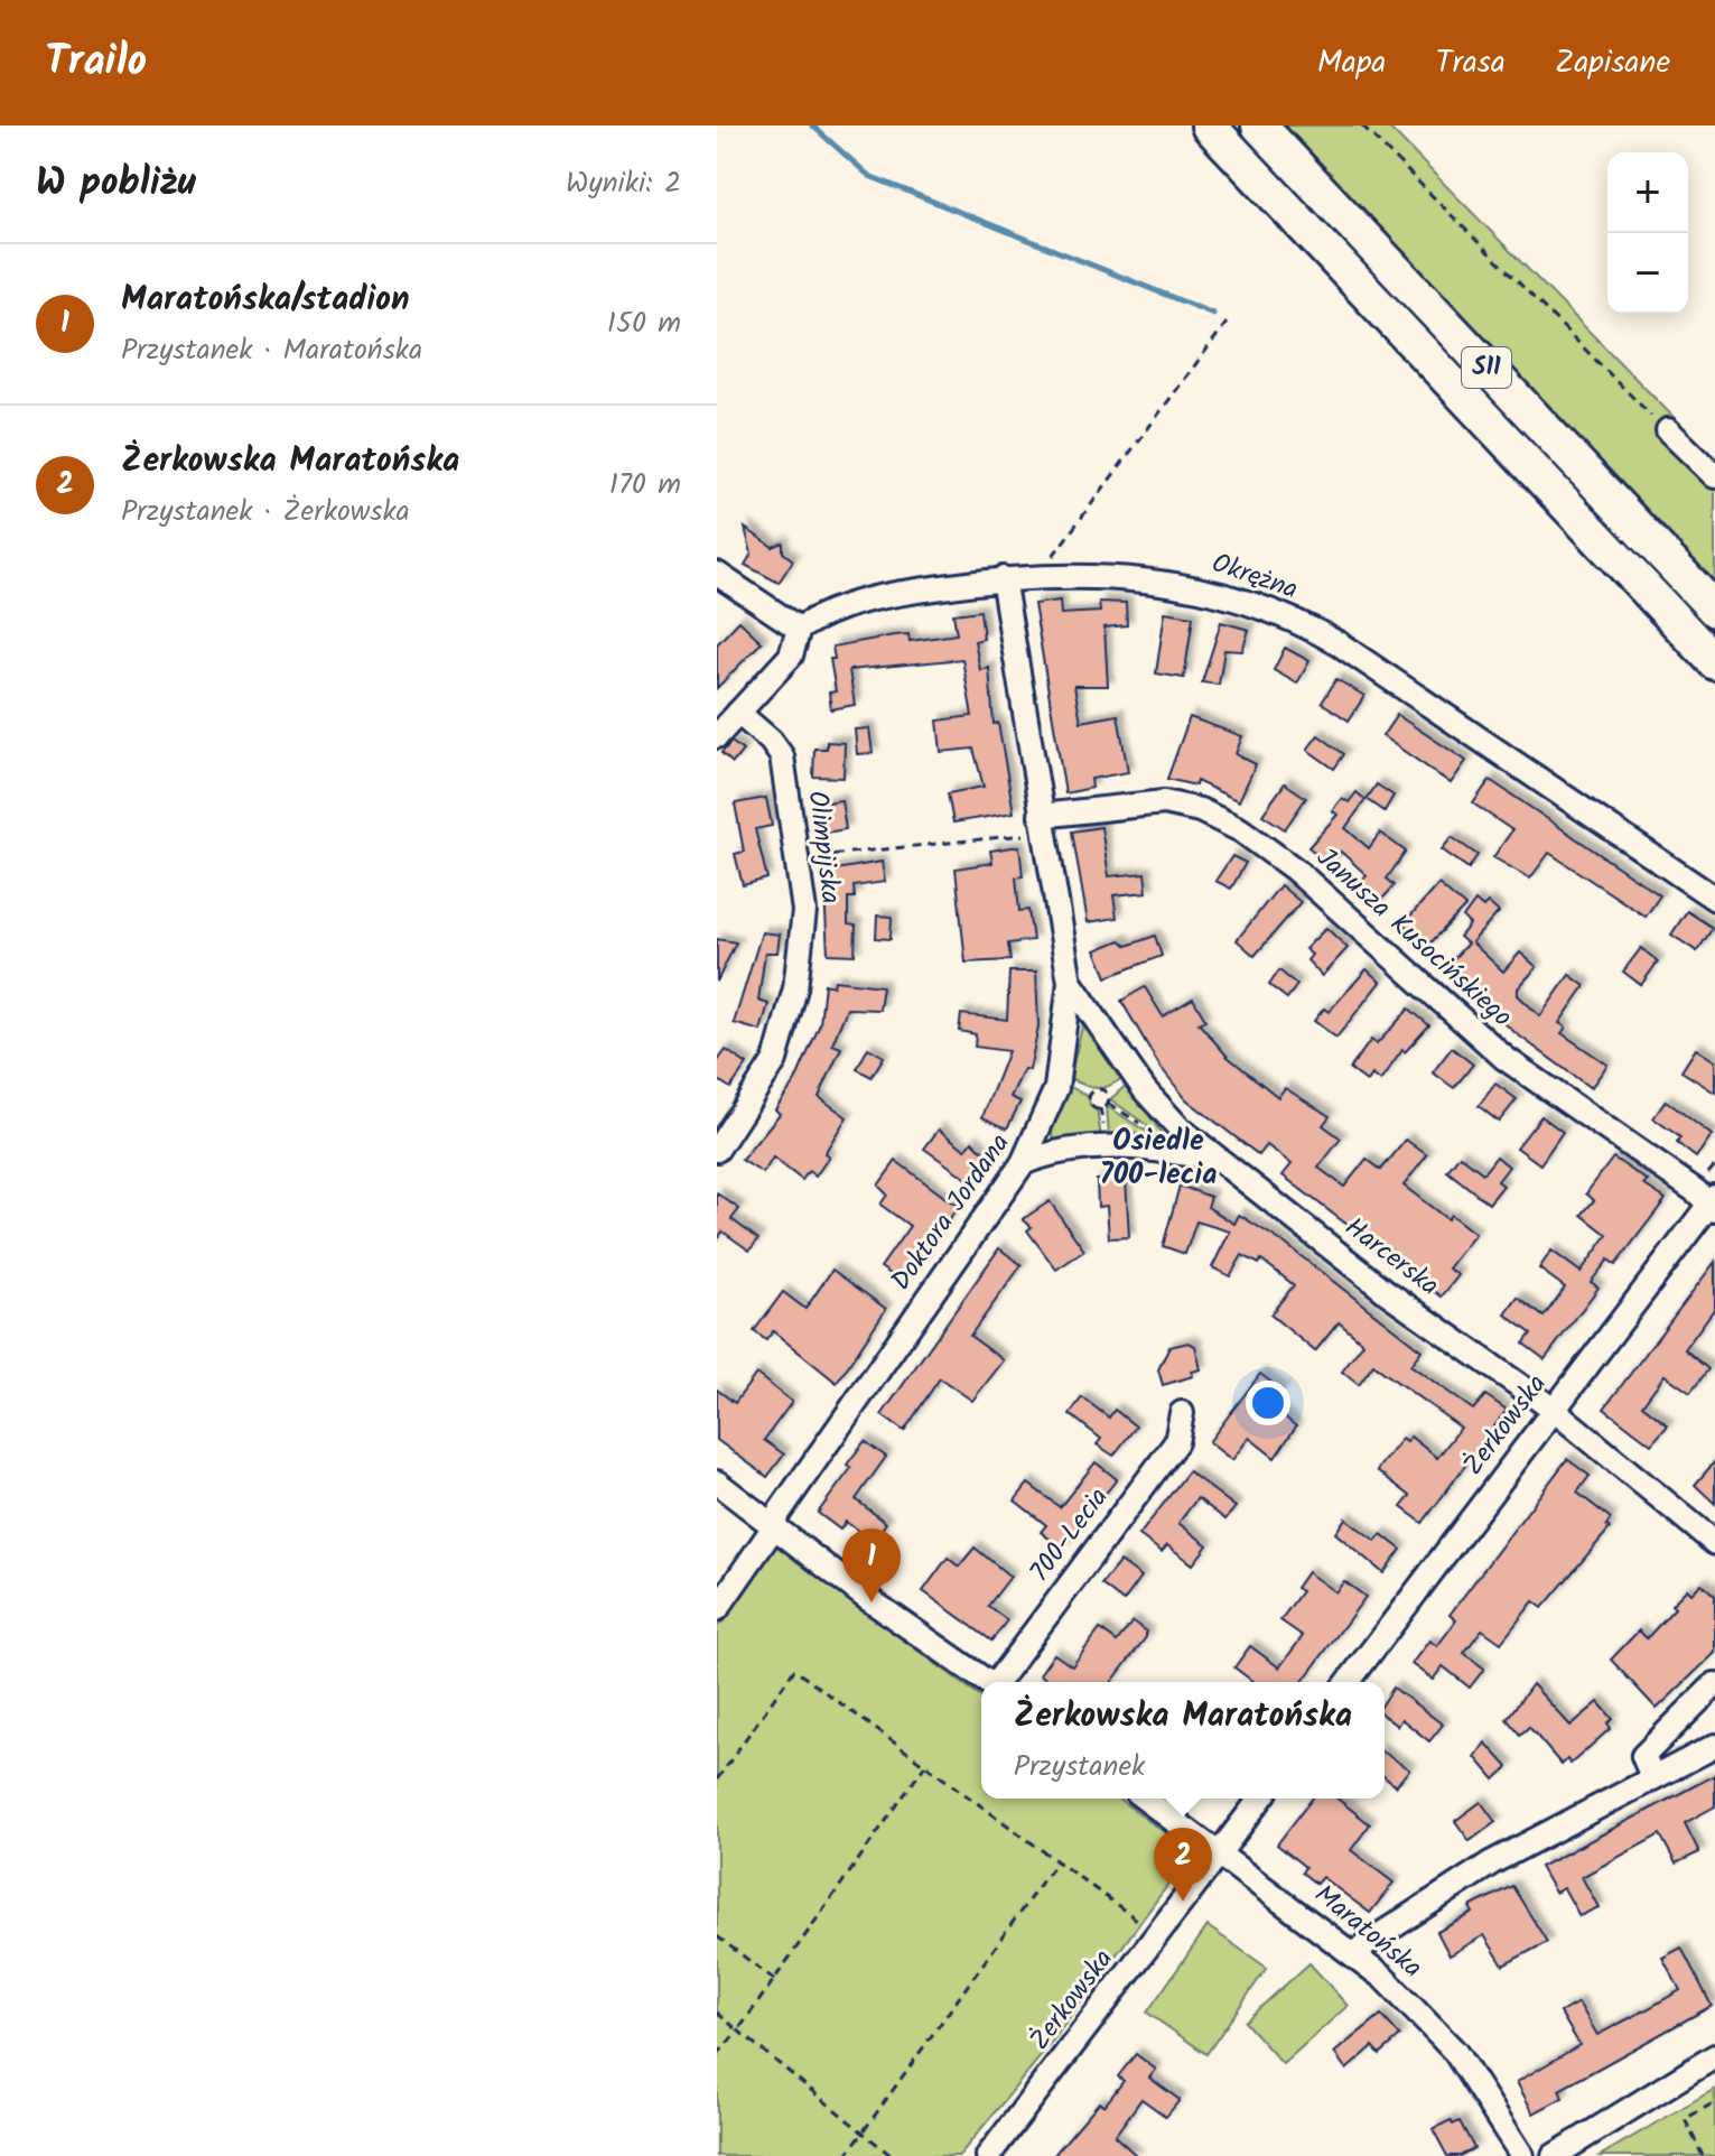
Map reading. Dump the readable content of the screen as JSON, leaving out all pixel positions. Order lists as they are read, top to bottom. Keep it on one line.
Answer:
{"streets":{"highway":["S11"],"street":["Okrężna","Olimpijska","Janusza Kusocińskiego","Doktora Jordana","Harcerska","Żerkowska","700-Lecia","Maratońska"]},"crossings":[["Okrężna","Doktora Jordana"],["Janusza Kusocińskiego","Doktora Jordana"],["Janusza Kusocińskiego","Żerkowska"],["Doktora Jordana","Harcerska"],["Harcerska","Żerkowska"],["Żerkowska","Maratońska"]],"districts":["Osiedle 700-lecia"],"page":{"header":"Trailo","nav":["Mapa","Trasa","Zapisane"],"heading":["W pobliżu","Wyniki: 2"],"map_buttons":["+","−"],"list":[{"mark":"1","name":"Maratońska/stadion","note":"Przystanek · Maratońska","value":"150 m"},{"mark":"2","name":"Żerkowska Maratońska","note":"Przystanek · Żerkowska","value":"170 m"}],"pins":["1","2"],"popup":["Żerkowska Maratońska","Przystanek"]}}
